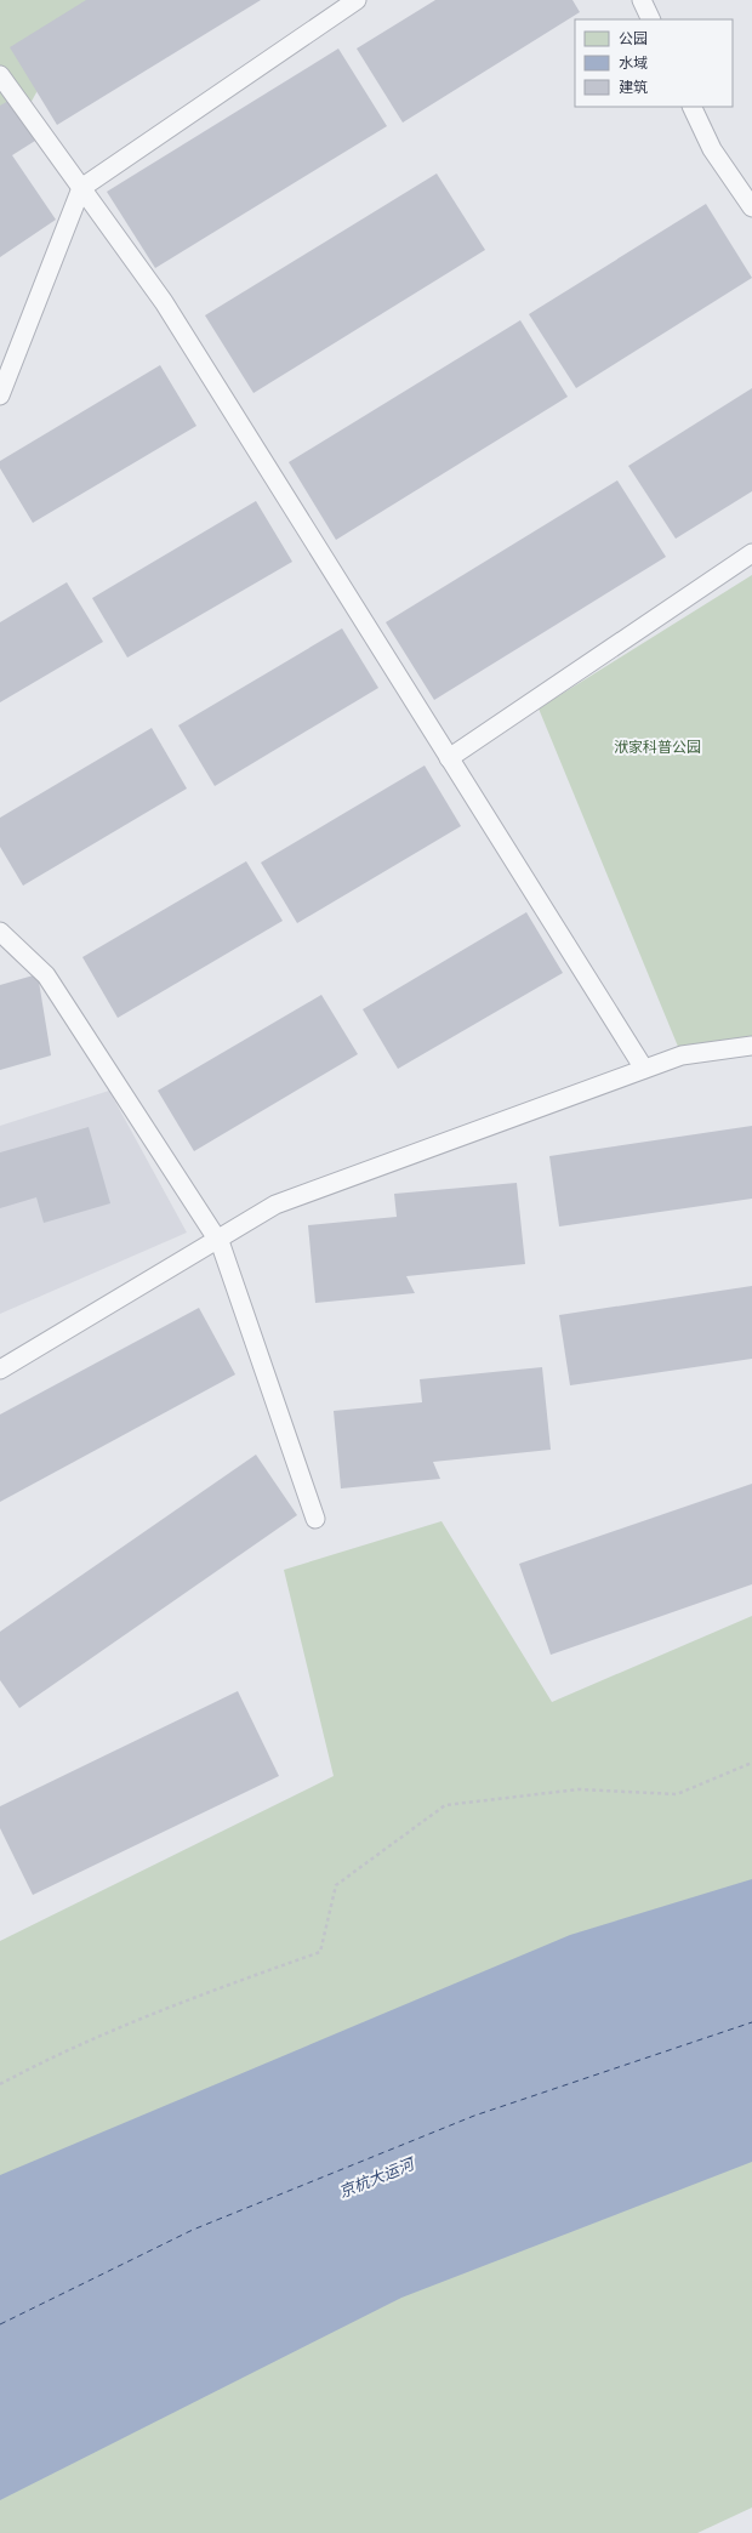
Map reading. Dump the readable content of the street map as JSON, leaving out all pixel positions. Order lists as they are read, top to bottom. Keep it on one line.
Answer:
{"water":["京杭大运河"],"parks":["洑家科普公园"],"legend":["公园","水域","建筑"]}
